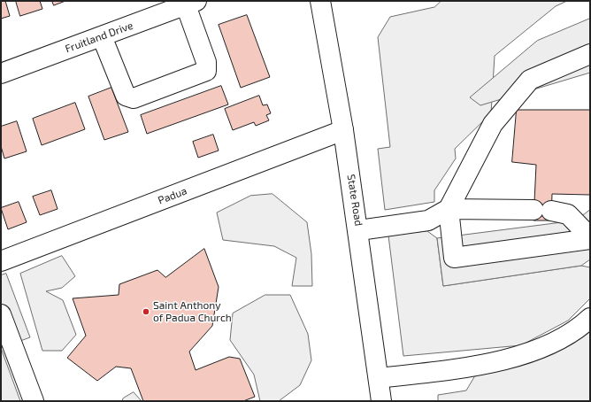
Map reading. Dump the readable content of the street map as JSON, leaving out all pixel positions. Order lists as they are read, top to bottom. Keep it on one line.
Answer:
{"streets":{"main road":["Fruitland Drive","Padua","State Road"]},"crossings":[["Padua","State Road"]],"places":["Saint Anthony of Padua Church"]}
